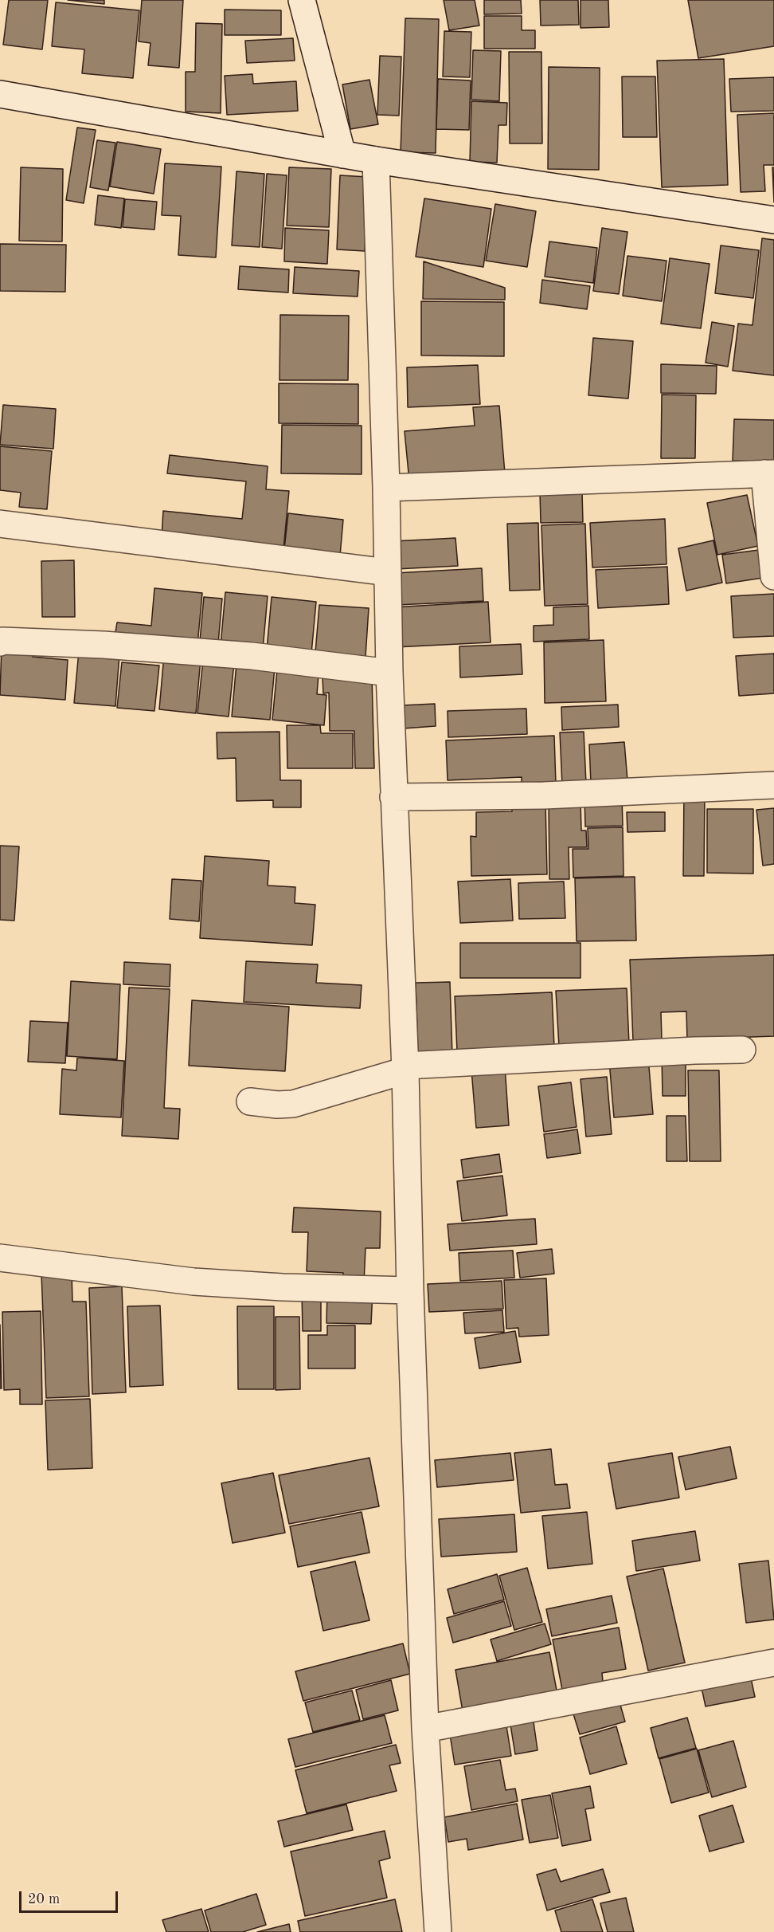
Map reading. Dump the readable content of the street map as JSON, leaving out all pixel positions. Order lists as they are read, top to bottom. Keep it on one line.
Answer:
{"scale_bar":"20 m"}
